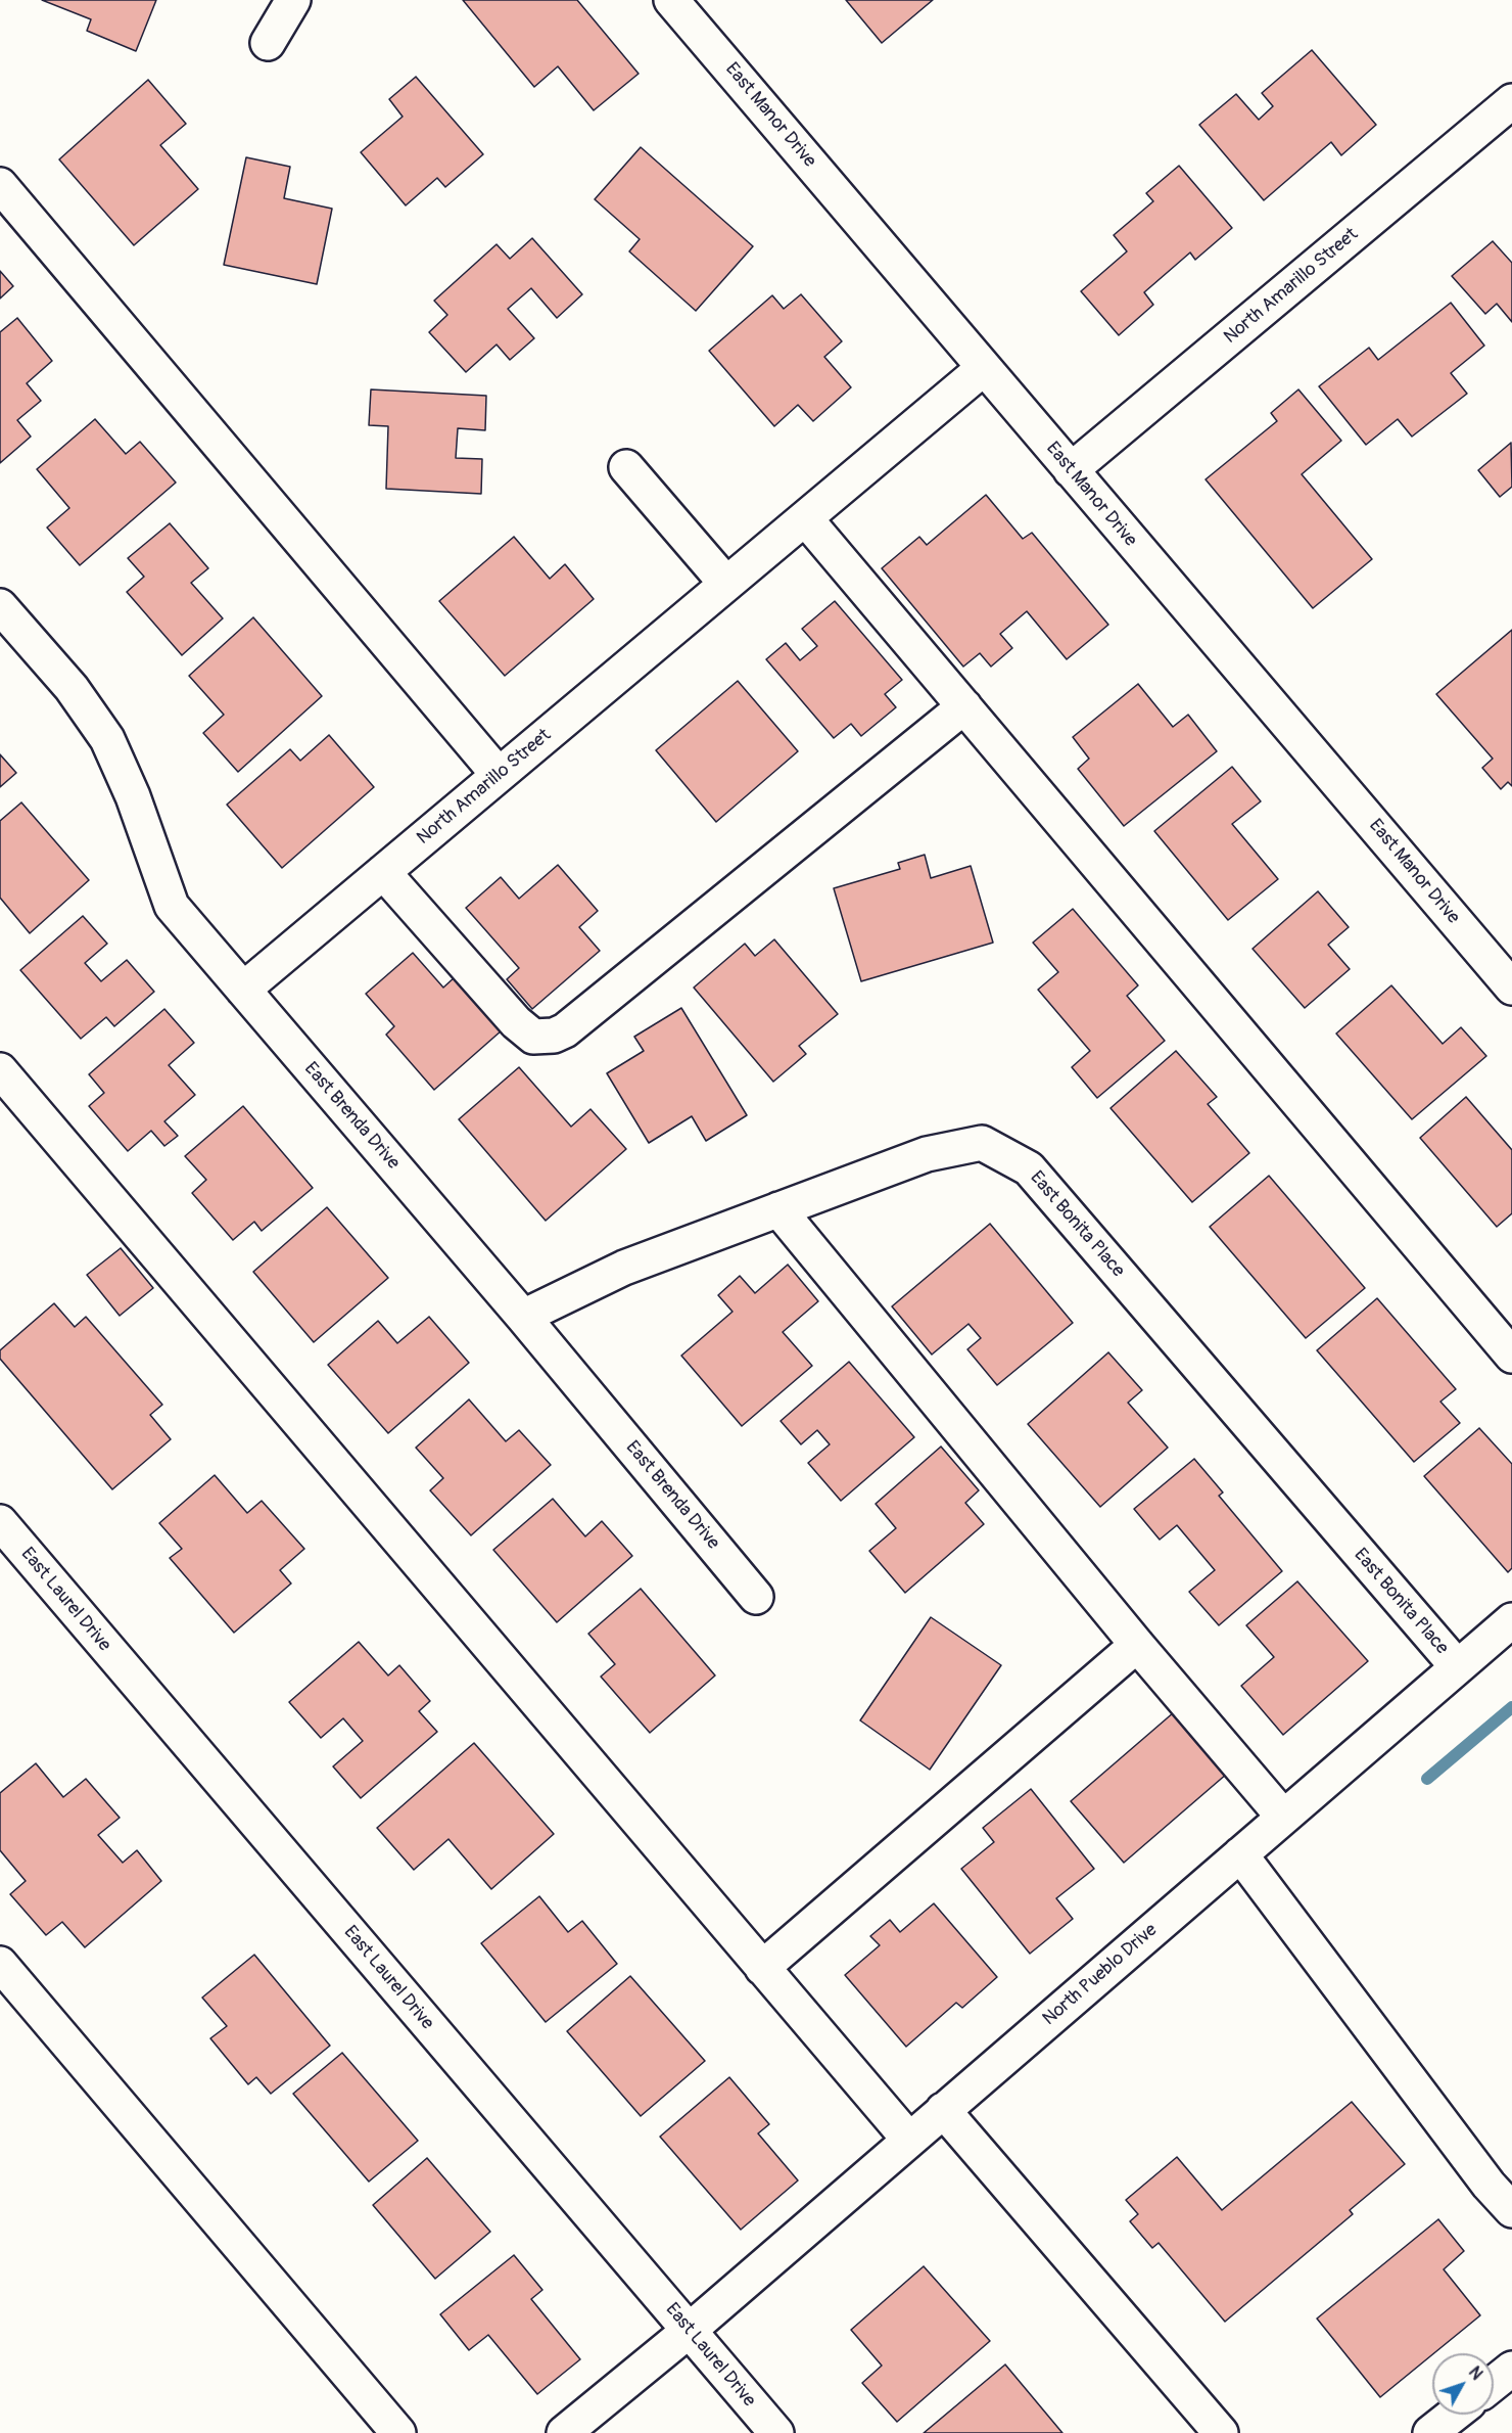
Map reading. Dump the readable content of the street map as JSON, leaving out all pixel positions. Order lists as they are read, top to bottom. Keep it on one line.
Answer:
{"streets":{"street":["East Manor Drive","North Amarillo Street","East Brenda Drive","East Bonita Place","East Laurel Drive","North Pueblo Drive"]},"crossings":[["East Manor Drive","North Amarillo Street"],["North Amarillo Street","East Brenda Drive"],["East Brenda Drive","East Bonita Place"],["East Bonita Place","North Pueblo Drive"],["East Laurel Drive","North Pueblo Drive"]],"north":"top right"}
